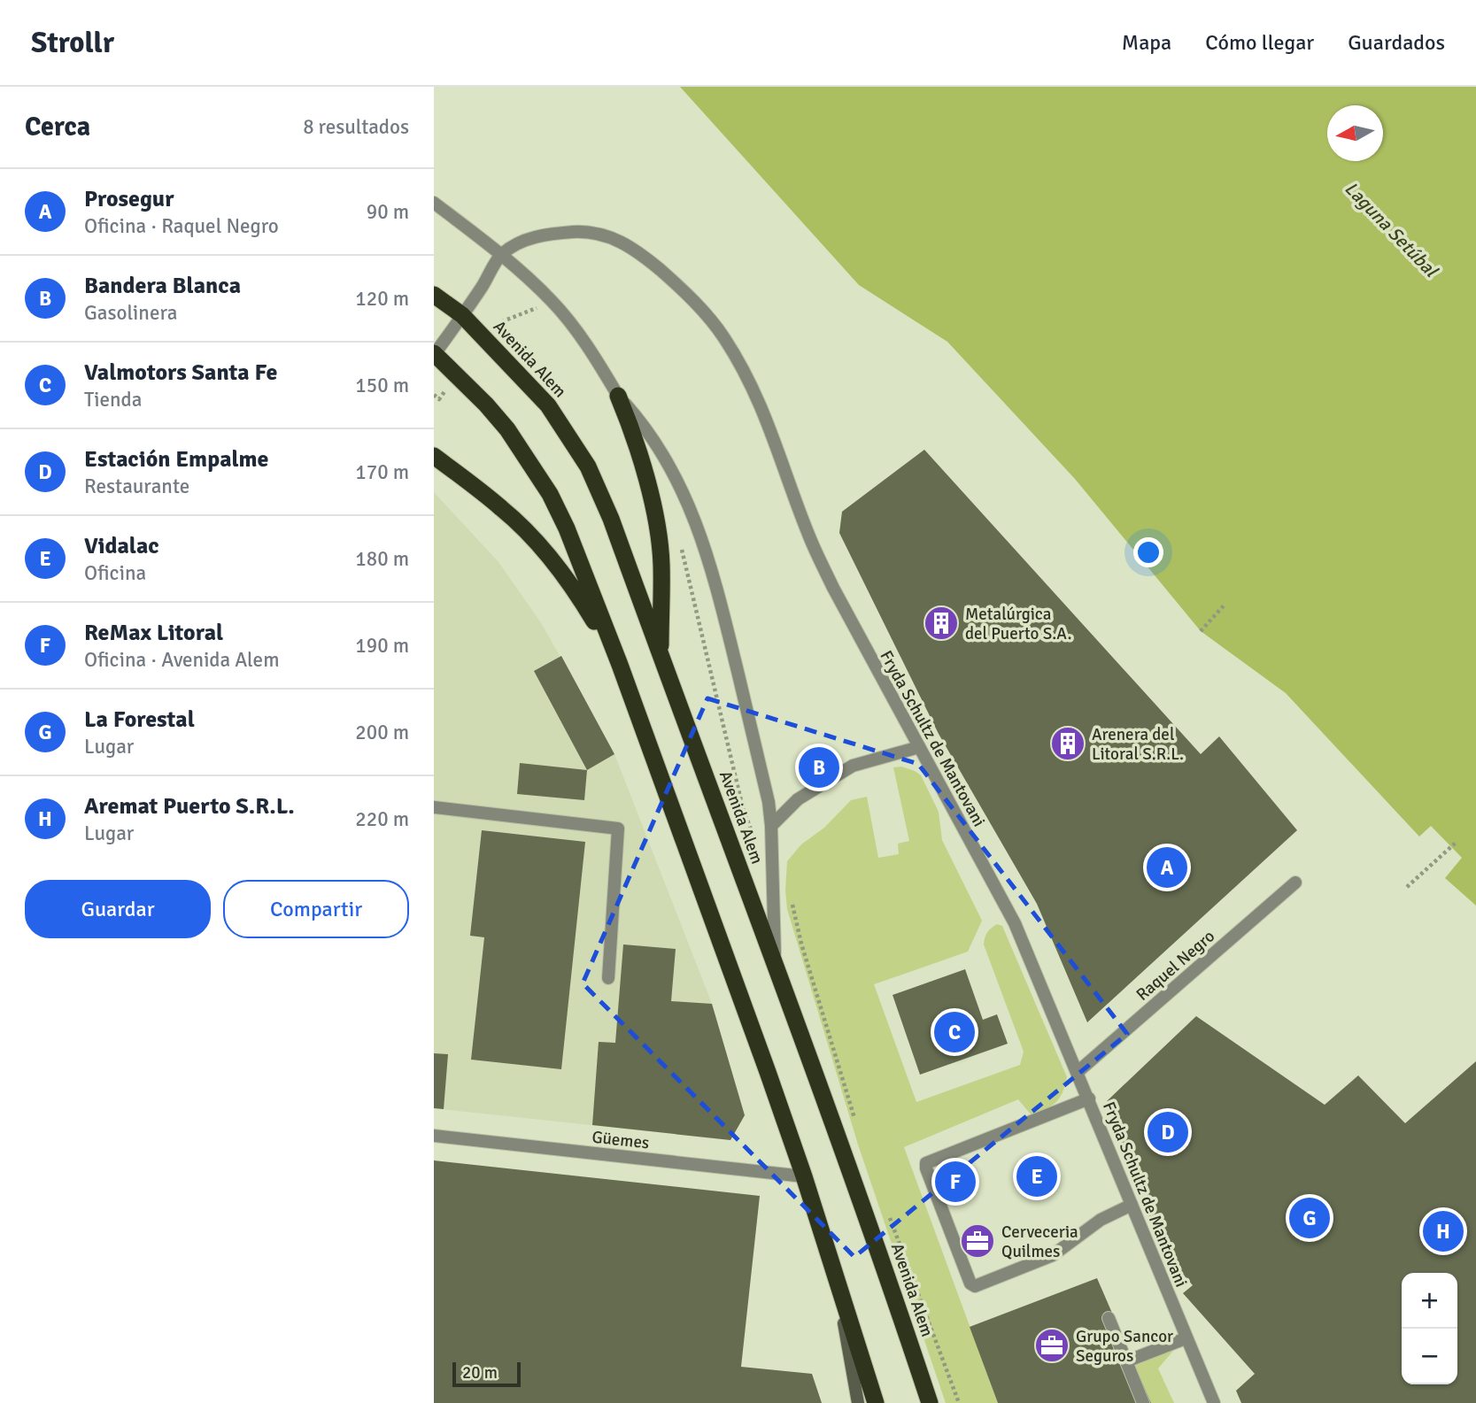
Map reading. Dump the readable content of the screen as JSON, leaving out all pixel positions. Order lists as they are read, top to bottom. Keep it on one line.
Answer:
{"streets":{"highway":["Avenida Alem"],"street":["Fryda Schultz de Mantovani","Raquel Negro","Güemes"]},"crossings":[["Fryda Schultz de Mantovani","Raquel Negro"]],"water":["Laguna Setúbal"],"places":{"building":["Metalúrgica del Puerto S.A.","Arenera del Litoral S.R.L."],"office":["Cerveceria Quilmes","Grupo Sancor Seguros"]},"scale_bar":"20 m","north":"left","page":{"header":"Strollr","nav":["Mapa","Cómo llegar","Guardados"],"heading":["Cerca","8 resultados"],"list":[{"mark":"A","name":"Prosegur","note":"Oficina · Raquel Negro","value":"90 m"},{"mark":"B","name":"Bandera Blanca","note":"Gasolinera","value":"120 m"},{"mark":"C","name":"Valmotors Santa Fe","note":"Tienda","value":"150 m"},{"mark":"D","name":"Estación Empalme","note":"Restaurante","value":"170 m"},{"mark":"E","name":"Vidalac","note":"Oficina","value":"180 m"},{"mark":"F","name":"ReMax Litoral","note":"Oficina · Avenida Alem","value":"190 m"},{"mark":"G","name":"La Forestal","note":"Lugar","value":"200 m"},{"mark":"H","name":"Aremat Puerto S.R.L.","note":"Lugar","value":"220 m"}],"pins":["B","A","C","D","E","F","G","H"],"buttons":["Guardar","Compartir"],"map_buttons":["+","−"],"scale":"20 m"}}
